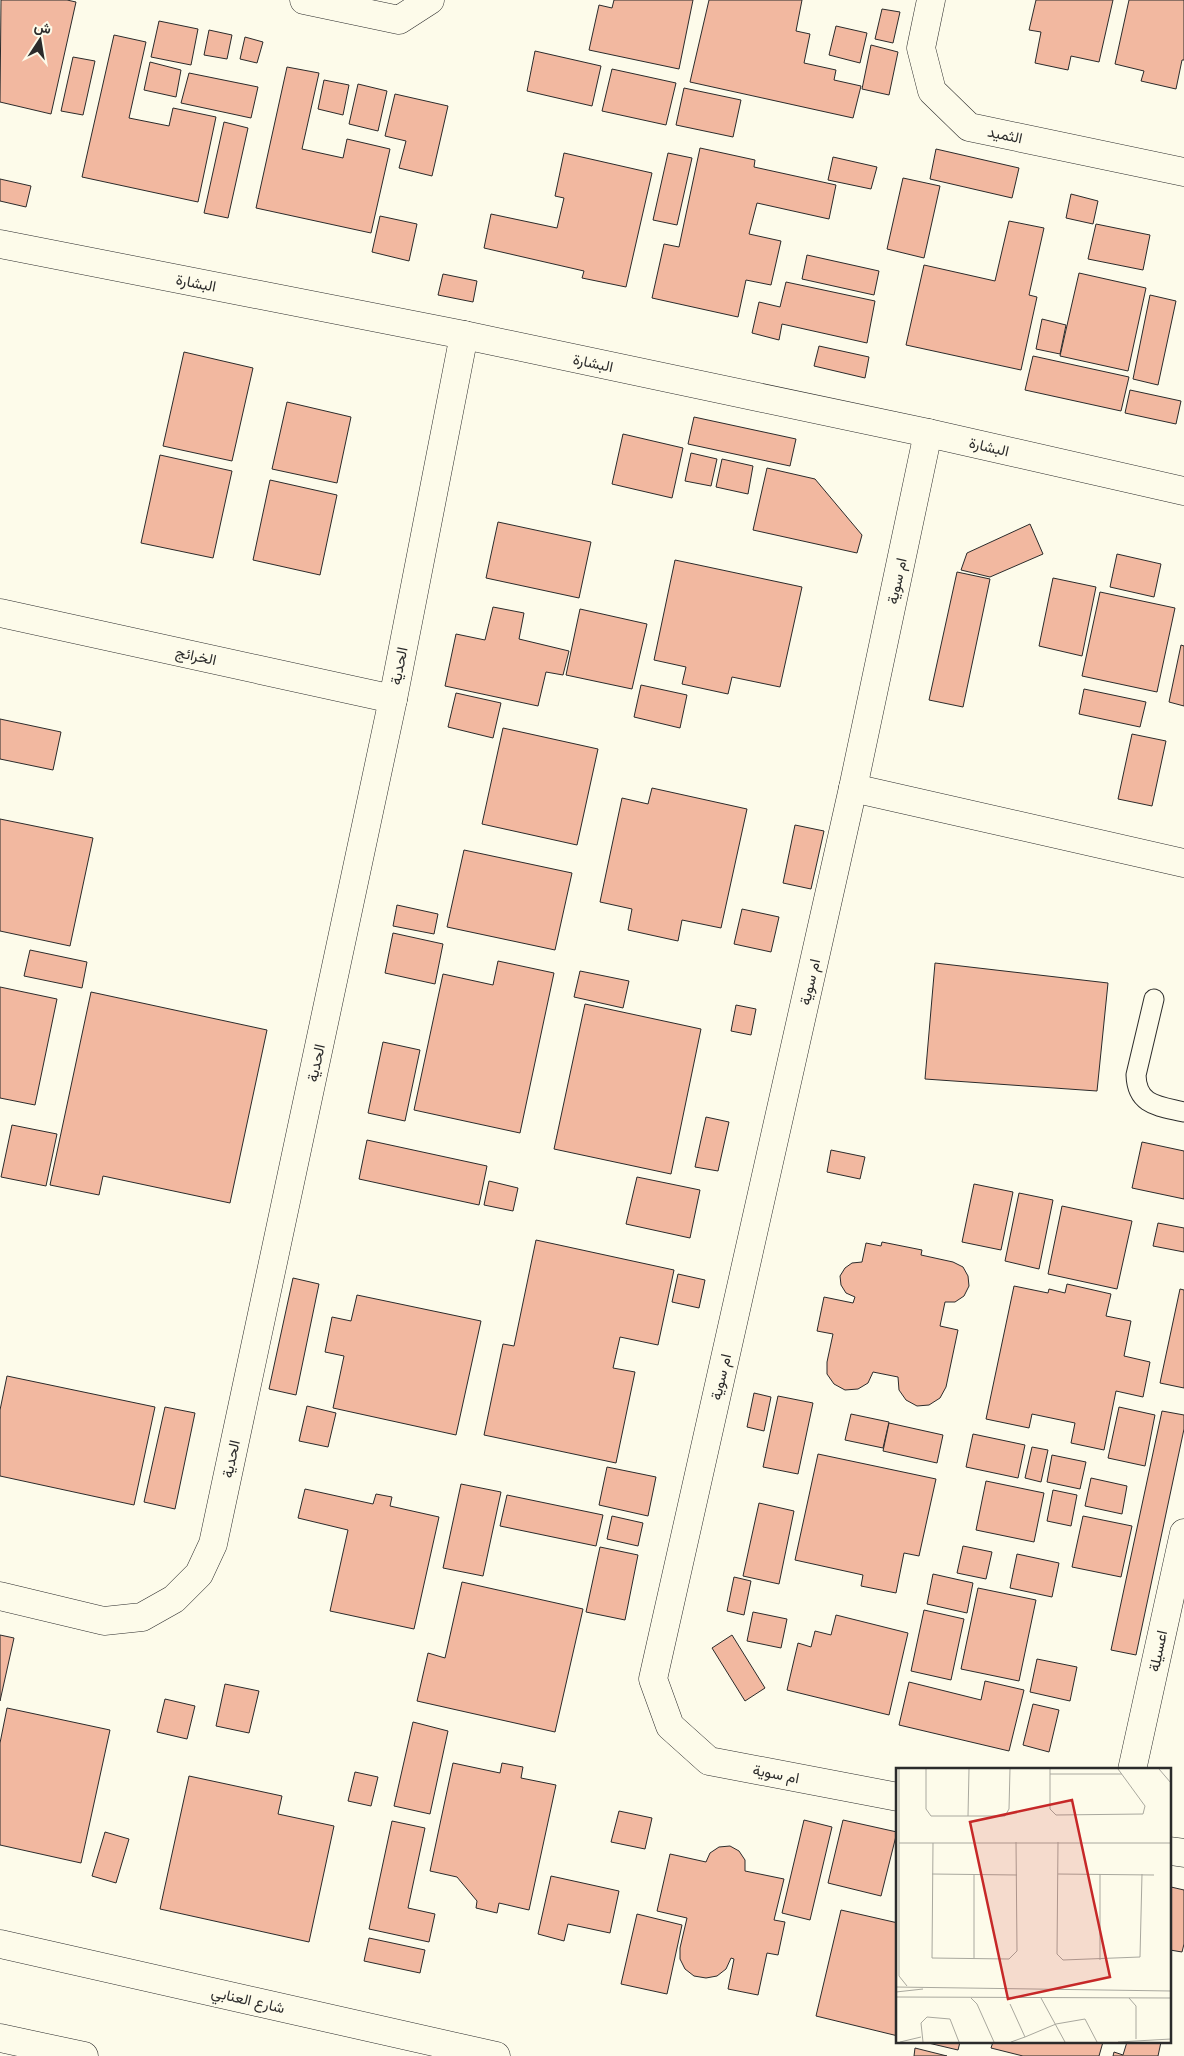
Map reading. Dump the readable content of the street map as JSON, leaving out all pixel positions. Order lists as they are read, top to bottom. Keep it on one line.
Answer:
{"streets":{"street":["الثميد","البشارة","ام سوية","الخرائج","الحدية","اعسيلة","شارع العنابي"]},"crossings":[["البشارة","ام سوية"],["البشارة","الحدية"],["الخرائج","الحدية"]],"north":"top"}
